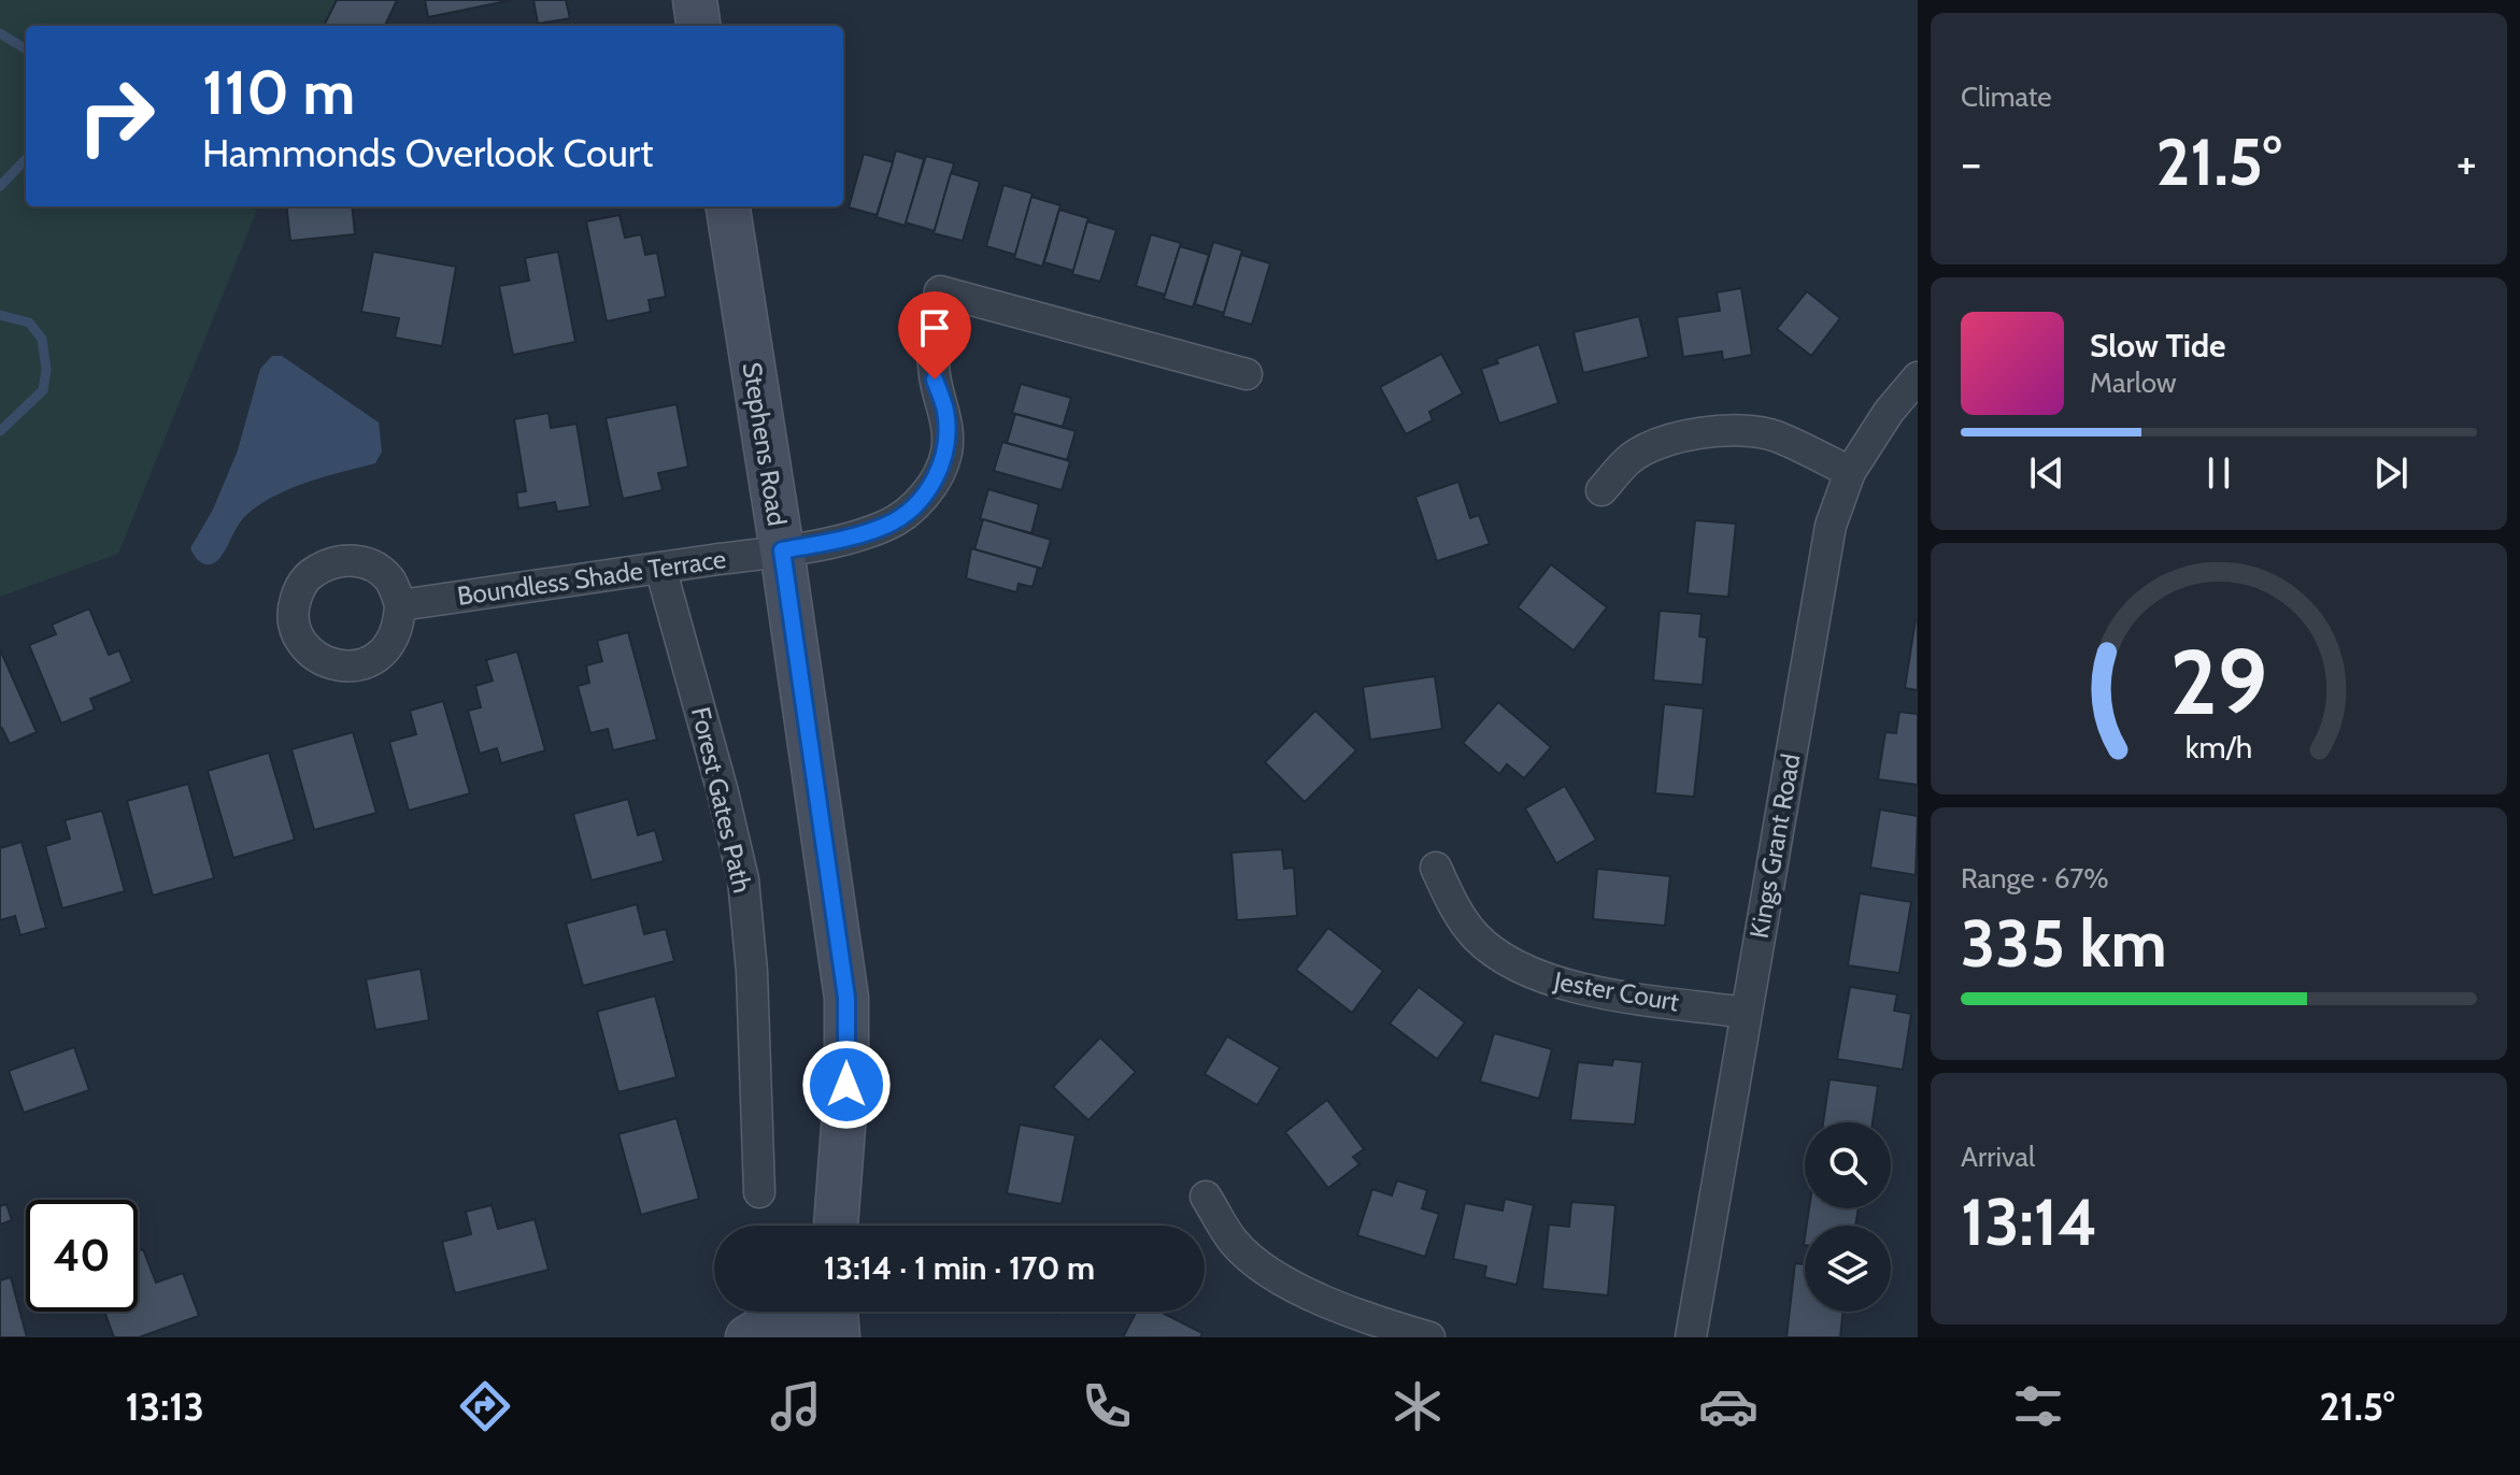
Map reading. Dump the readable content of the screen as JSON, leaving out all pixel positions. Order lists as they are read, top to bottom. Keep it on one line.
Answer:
{"streets":{"street":["Stephens Road","Boundless Shade Terrace","Forest Gates Path","Kings Grant Road","Jester Court"]},"crossings":[["Stephens Road","Boundless Shade Terrace"],["Boundless Shade Terrace","Forest Gates Path"],["Kings Grant Road","Jester Court"]],"page":{"tile":["Climate",["Range · 67%","335 km"],["Arrival","13:14"]],"turn":["110 m","Hammonds Overlook Court"],"heat":["−","21.5°","+"],"song":["Slow Tide","Marlow"],"limit":"40","trip":"13:14 · 1 min · 170 m","tabs":["13:13","21.5°"],"gauge":["29","km/h"]}}
